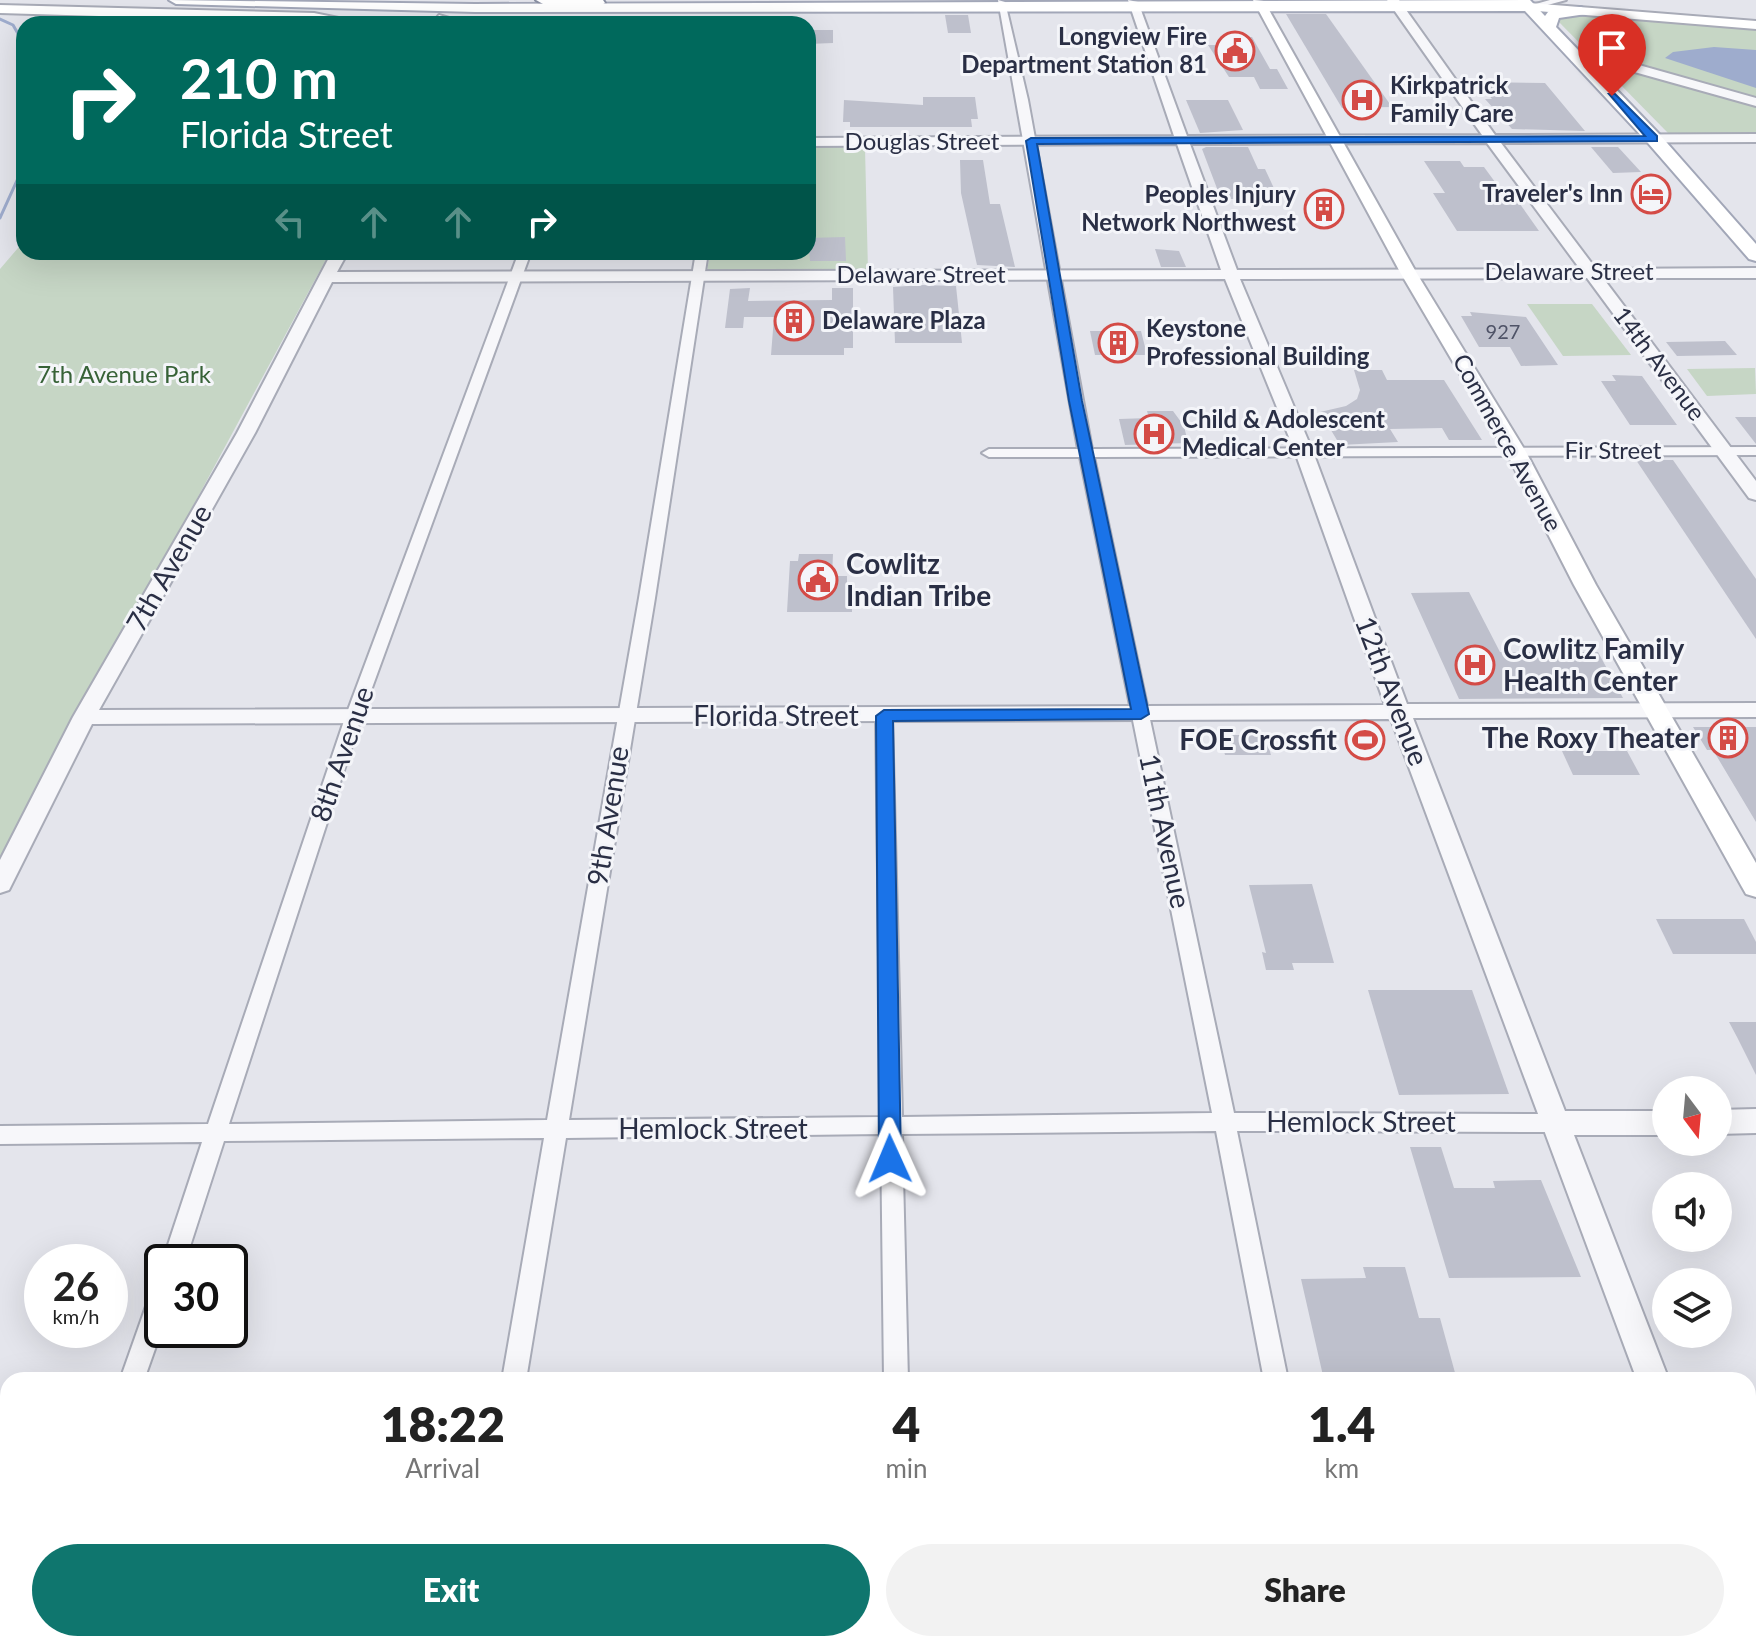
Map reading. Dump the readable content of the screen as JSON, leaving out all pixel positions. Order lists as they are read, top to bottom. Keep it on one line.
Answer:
{"streets":{"main road":["Commerce Avenue"],"street":["Douglas Street","Delaware Street","14th Avenue","Fir Street","7th Avenue","12th Avenue","Florida Street","8th Avenue","9th Avenue","11th Avenue","Hemlock Street"]},"crossings":[["Douglas Street","14th Avenue"],["Douglas Street","Commerce Avenue"],["Douglas Street","12th Avenue"],["Douglas Street","11th Avenue"],["Delaware Street","14th Avenue"],["Delaware Street","Commerce Avenue"],["Delaware Street","7th Avenue"],["Delaware Street","12th Avenue"],["Delaware Street","8th Avenue"],["Delaware Street","9th Avenue"],["Delaware Street","11th Avenue"],["14th Avenue","Fir Street"],["Commerce Avenue","Fir Street"],["Commerce Avenue","Florida Street"],["Fir Street","12th Avenue"],["Fir Street","11th Avenue"],["7th Avenue","Florida Street"],["12th Avenue","Florida Street"],["12th Avenue","Hemlock Street"],["Florida Street","8th Avenue"],["Florida Street","9th Avenue"],["Florida Street","11th Avenue"],["8th Avenue","Hemlock Street"],["9th Avenue","Hemlock Street"],["11th Avenue","Hemlock Street"]],"parks":["7th Avenue Park"],"places":{"public building":["Longview Fire Department Station 81","Cowlitz Indian Tribe"],"hospital":["Kirkpatrick Family Care","Child & Adolescent Medical Center","Cowlitz Family Health Center"],"hotel":["Traveler's Inn"],"building":["Peoples Injury Network Northwest","Delaware Plaza","Keystone Professional Building","The Roxy Theater"],"sports":["FOE Crossfit"]},"house_numbers":["927"],"north":"bottom","page":{"turn":["210 m","Florida Street"],"speed":"26 km/h","limit":"30","eta":["18:22","Arrival","4","min","1.4","km"],"buttons":["Exit","Share"]}}
